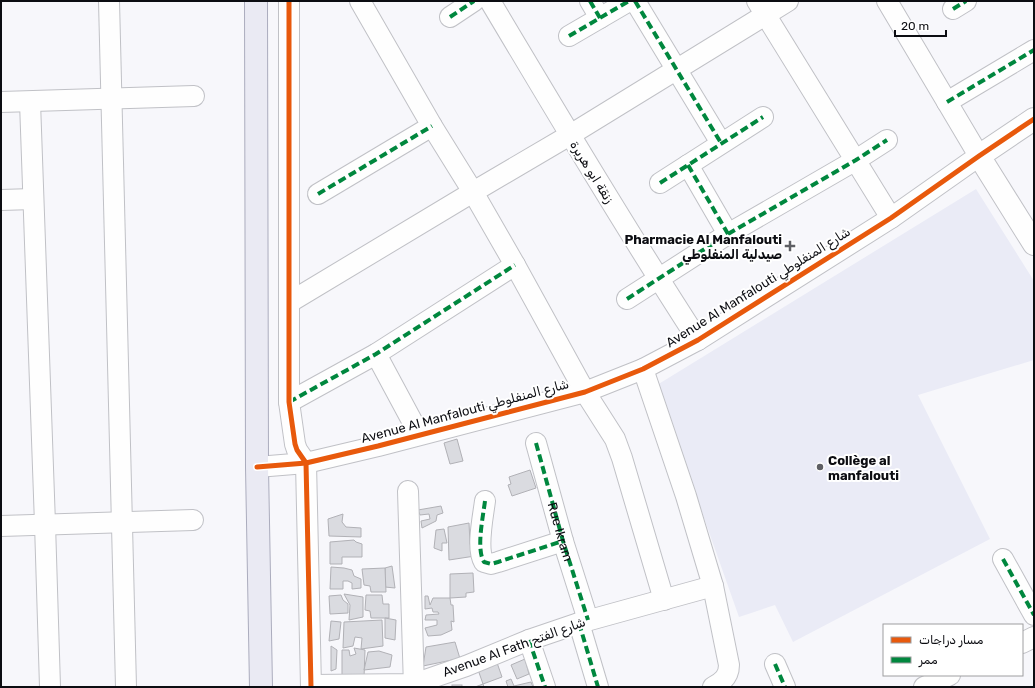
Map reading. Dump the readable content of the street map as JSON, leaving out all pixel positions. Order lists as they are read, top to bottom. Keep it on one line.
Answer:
{"streets":{"street":["زنقة ابو هريرة","Avenue Al Manfalouti شارع المنفلوطي","Rue Ikram","Avenue Al Fath شارع الفتح"]},"crossings":[["زنقة ابو هريرة","Avenue Al Manfalouti شارع المنفلوطي"],["Rue Ikram","Avenue Al Fath شارع الفتح"]],"places":{"health":["Pharmacie Al Manfalouti صيدلية المنفلوطي"],"other":["Collège al manfalouti"]},"legend":["مسار دراجات","ممر"],"scale_bar":"20 m"}
